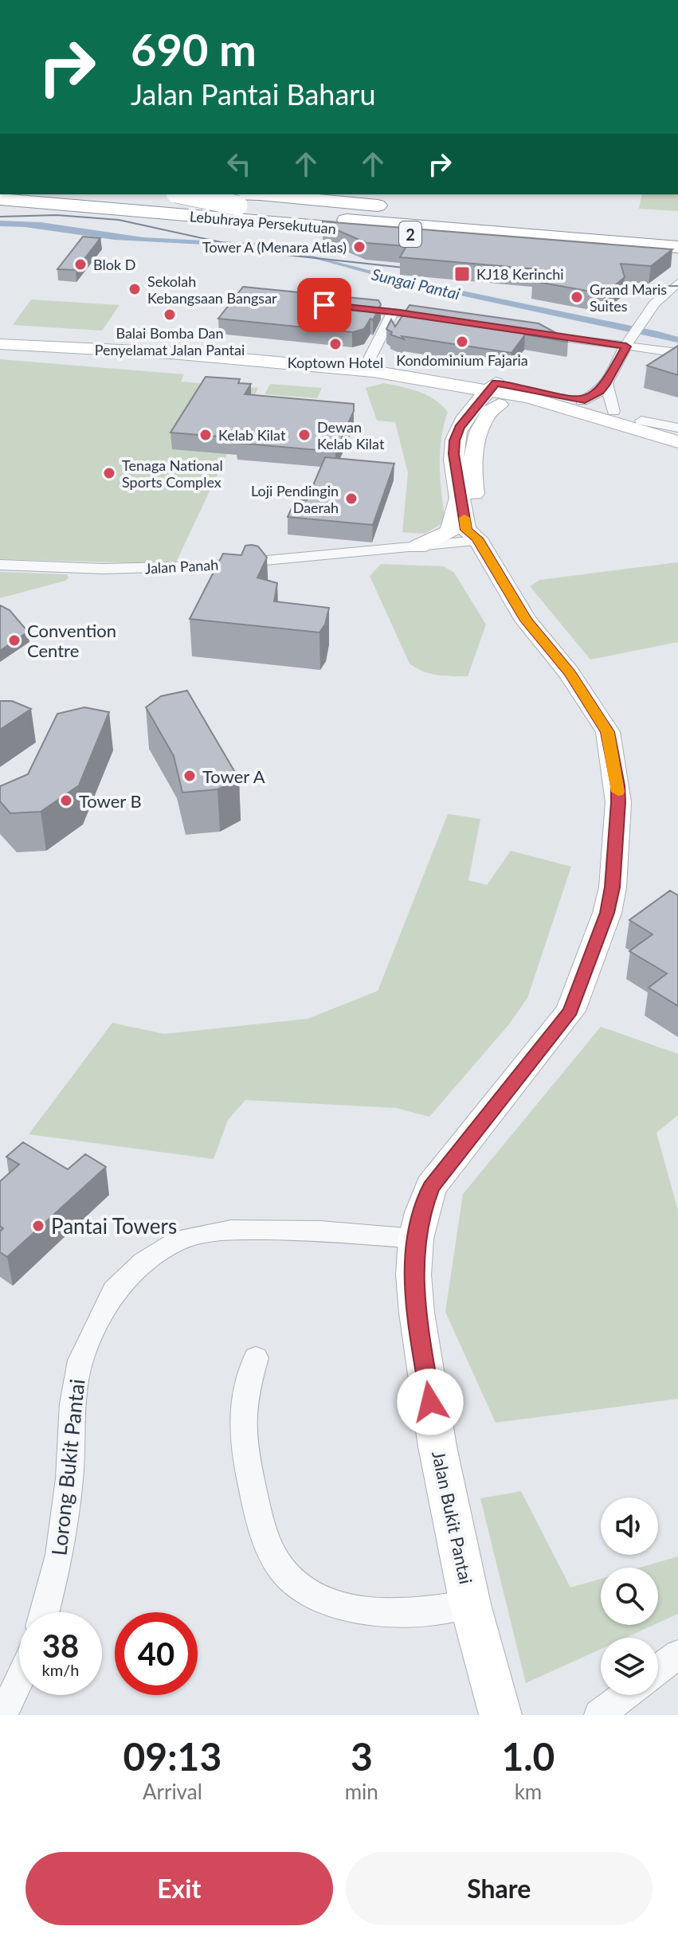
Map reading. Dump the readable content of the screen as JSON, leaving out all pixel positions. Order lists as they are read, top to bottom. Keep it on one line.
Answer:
{"streets":{"highway":["Lebuhraya Persekutuan","2"],"street":["Jalan Panah","Lorong Bukit Pantai","Jalan Bukit Pantai"]},"crossings":[["Jalan Panah","Jalan Bukit Pantai"],["Lorong Bukit Pantai","Jalan Bukit Pantai"]],"water":["Sungai Pantai"],"places":{"other":["Tower A (Menara Atlas)","Blok D","Sekolah Kebangsaan Bangsar","Grand Maris Suites","Balai Bomba Dan Penyelamat Jalan Pantai","Kondominium Fajaria","Koptown Hotel","Kelab Kilat","Dewan Kelab Kilat","Tenaga National Sports Complex","Loji Pendingin Daerah","Convention Centre","Tower A","Tower B","Pantai Towers"],"transit":["KJ18 Kerinchi"]},"page":{"turn":["690 m","Jalan Pantai Baharu"],"speed":"38 km/h","limit":"40","eta":["09:13","Arrival","3","min","1.0","km"],"buttons":["Exit","Share"]}}
